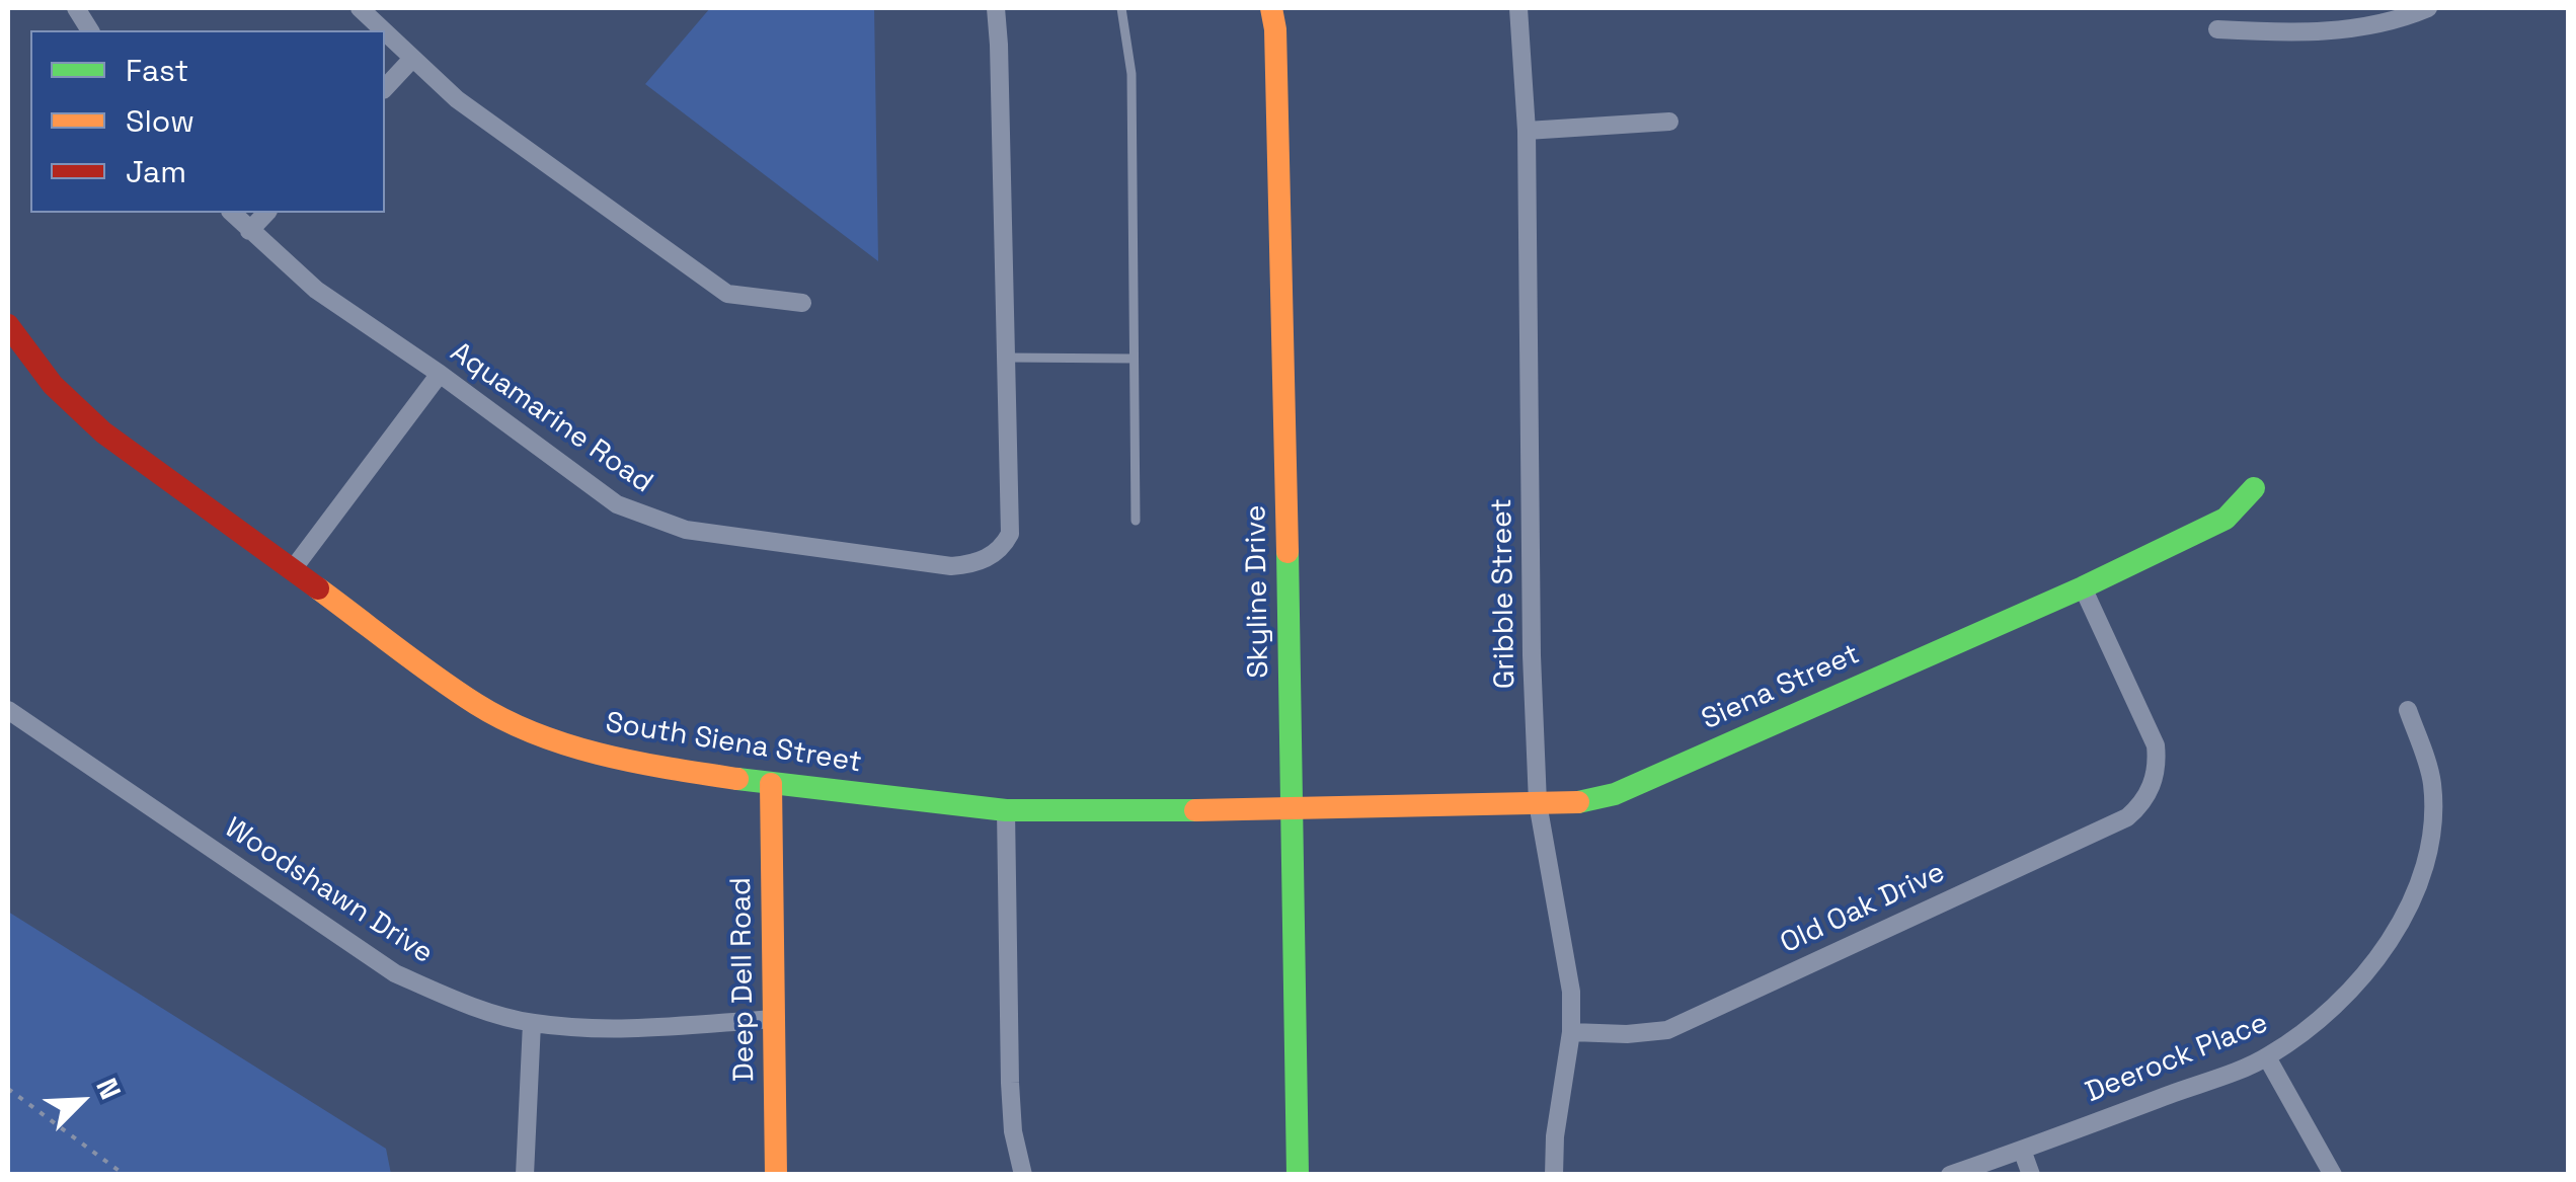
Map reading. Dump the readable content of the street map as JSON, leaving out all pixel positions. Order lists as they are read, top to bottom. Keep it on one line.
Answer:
{"streets":{"street":["Aquamarine Road","Skyline Drive","Gribble Street","Siena Street","South Siena Street","Woodshawn Drive","Old Oak Drive","Deep Dell Road","Deerock Place"]},"crossings":[["Skyline Drive","Siena Street"],["Skyline Drive","South Siena Street"],["Gribble Street","Siena Street"],["Gribble Street","Old Oak Drive"],["Siena Street","South Siena Street"],["Siena Street","Old Oak Drive"],["South Siena Street","Deep Dell Road"],["Woodshawn Drive","Deep Dell Road"]],"legend":["Fast","Slow","Jam"],"north":"top right"}
